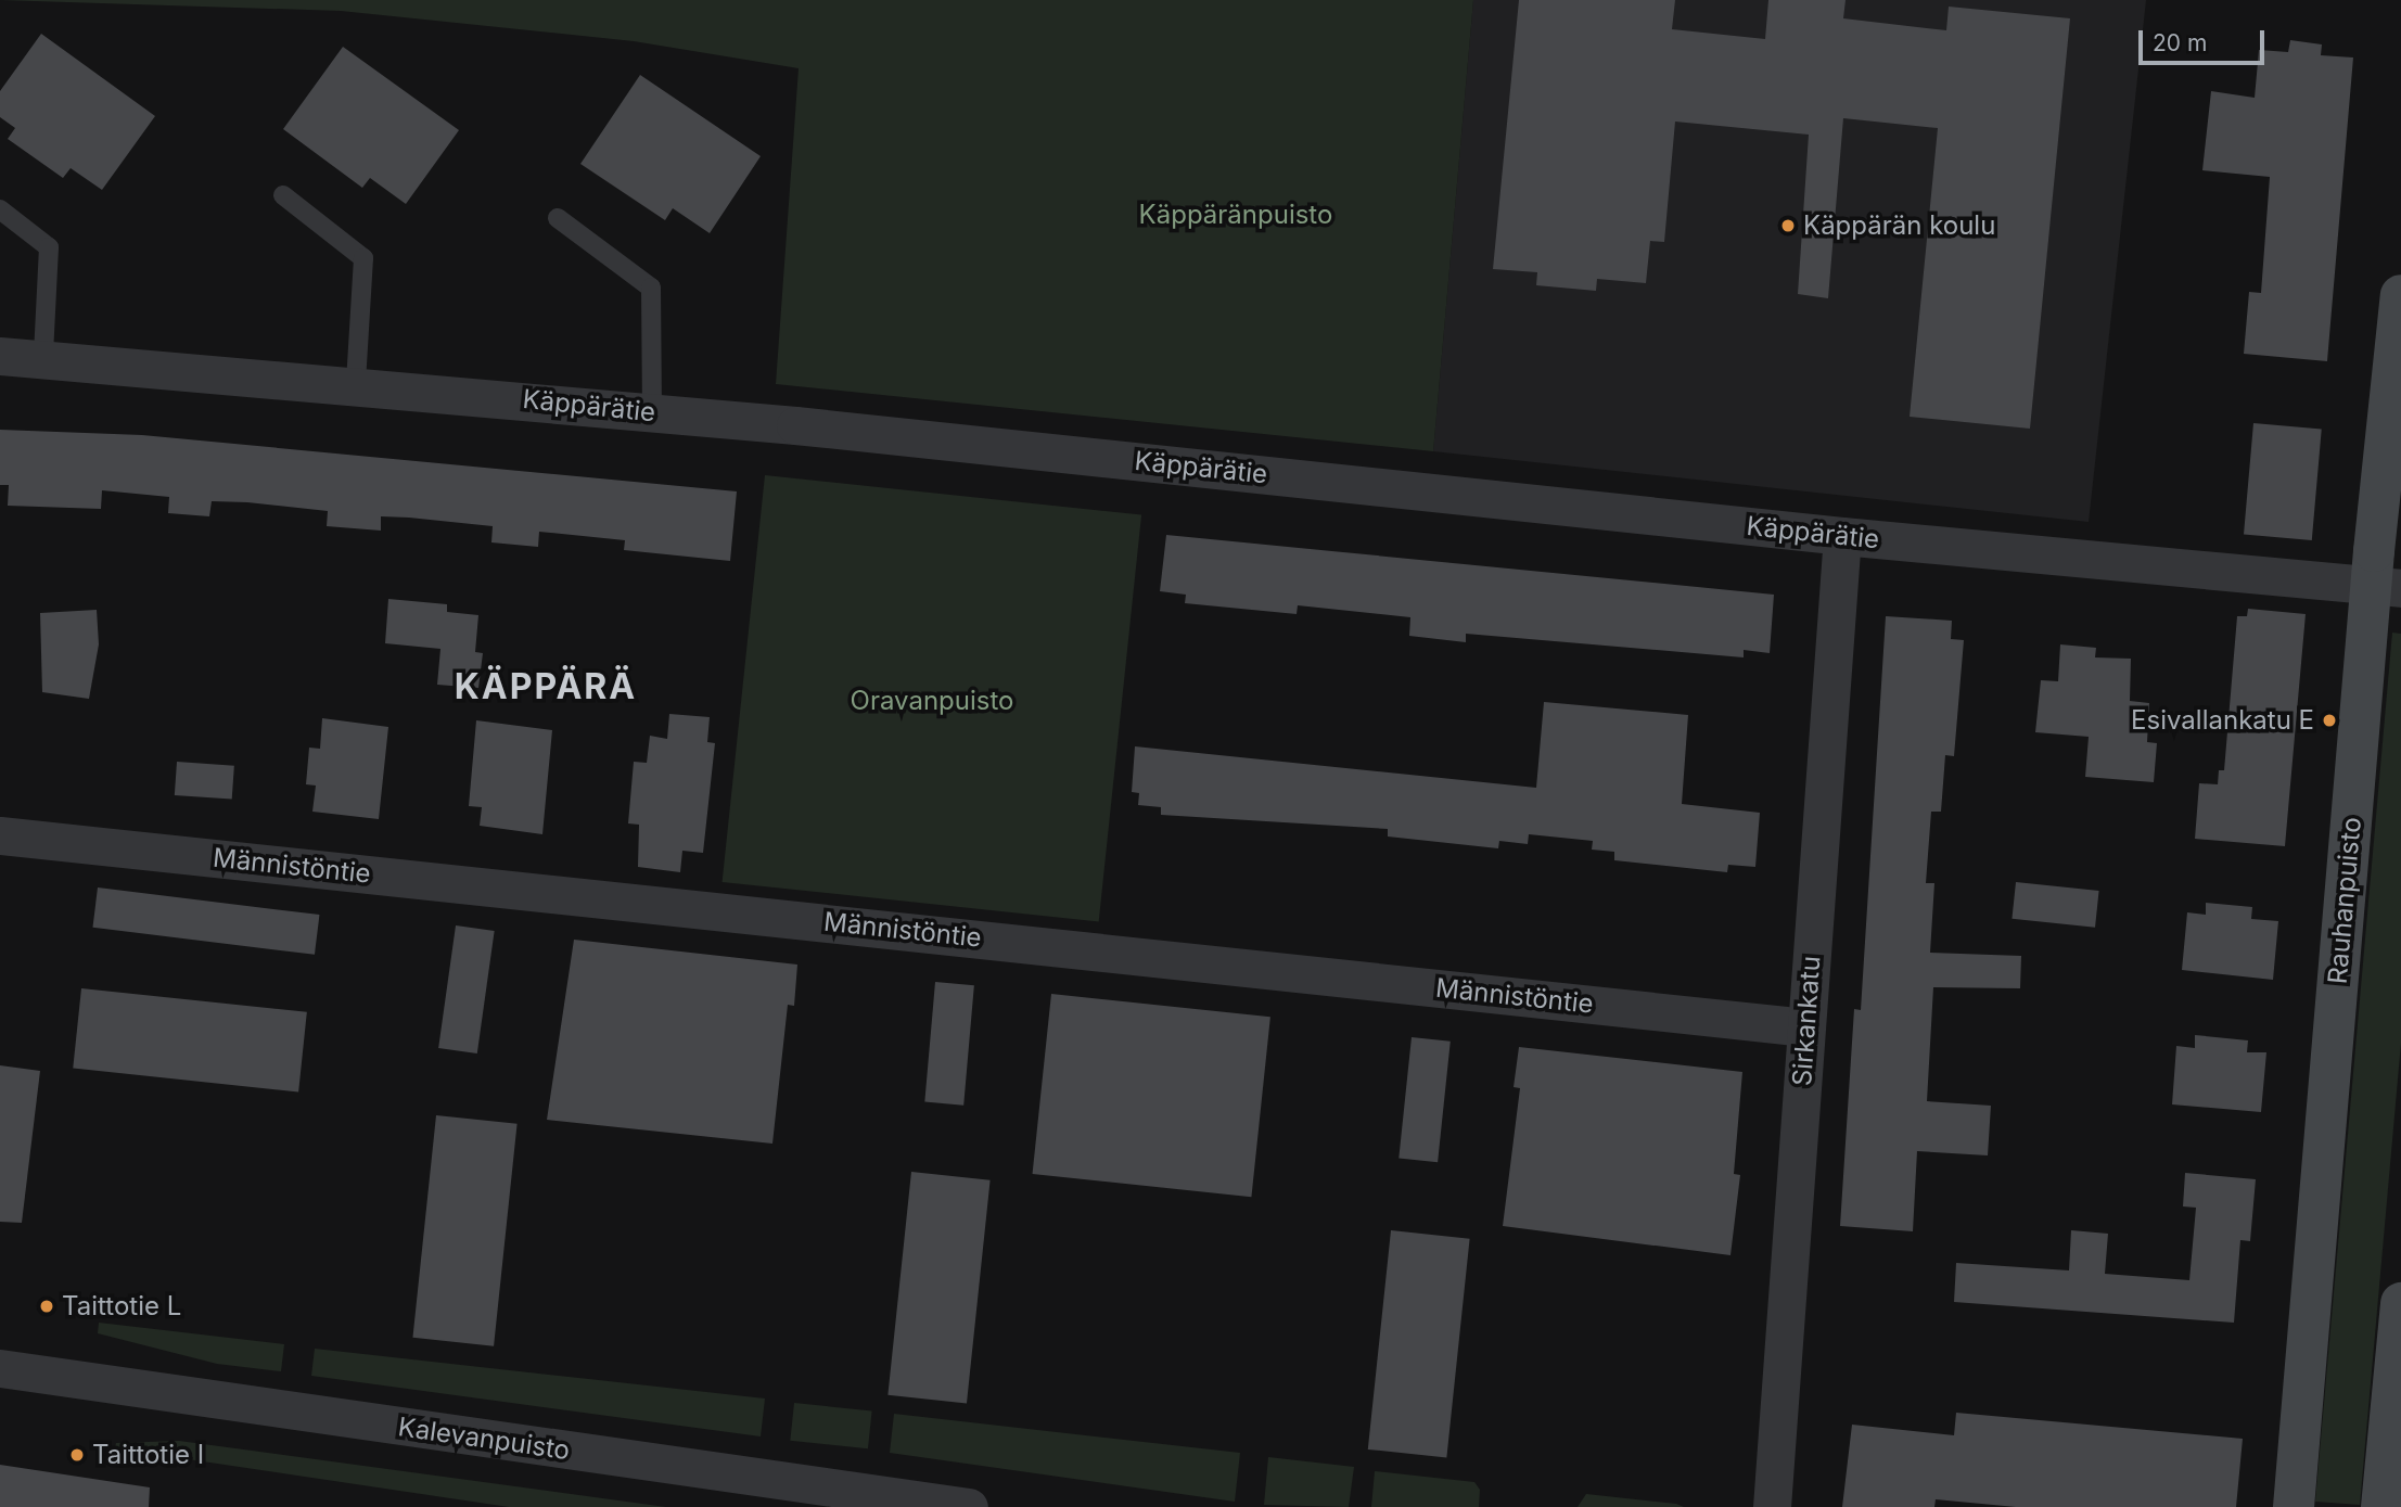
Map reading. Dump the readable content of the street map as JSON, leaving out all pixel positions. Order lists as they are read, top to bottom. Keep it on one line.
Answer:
{"streets":{"main road":["Rauhanpuisto"],"street":["Käppärätie","Männistöntie","Sirkankatu","Kalevanpuisto"]},"crossings":[["Käppärätie","Rauhanpuisto"],["Käppärätie","Sirkankatu"],["Männistöntie","Sirkankatu"]],"districts":["KÄPPÄRÄ"],"parks":["Käppäränpuisto","Oravanpuisto"],"places":["Käppärän koulu","Esivallankatu E","Taittotie L","Taittotie I"],"scale_bar":"20 m"}
